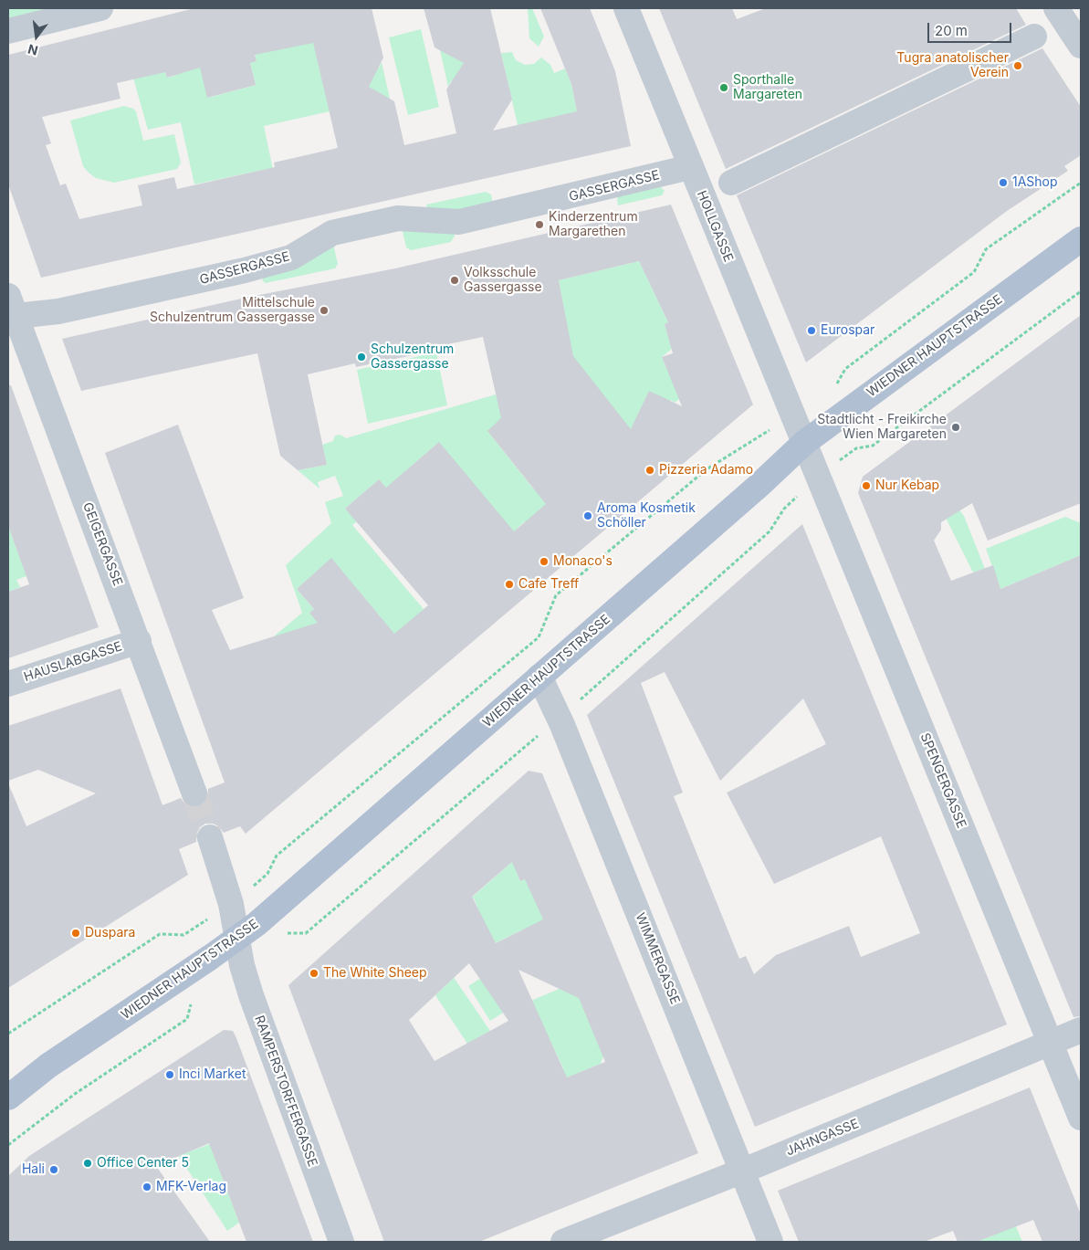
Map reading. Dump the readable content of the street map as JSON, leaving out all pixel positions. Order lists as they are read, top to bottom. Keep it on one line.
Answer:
{"streets":{"main road":["WIEDNER HAUPTSTRASSE"],"street":["GASSERGASSE","HOLLGASSE","GEIGERGASSE","HAUSLABGASSE","SPENGERGASSE","WIMMERGASSE","RAMPERSTORFFERGASSE","JAHNGASSE"]},"crossings":[["GASSERGASSE","HOLLGASSE"],["GASSERGASSE","GEIGERGASSE"],["HOLLGASSE","WIEDNER HAUPTSTRASSE"],["HOLLGASSE","SPENGERGASSE"],["WIEDNER HAUPTSTRASSE","SPENGERGASSE"],["WIEDNER HAUPTSTRASSE","WIMMERGASSE"],["WIEDNER HAUPTSTRASSE","RAMPERSTORFFERGASSE"],["GEIGERGASSE","HAUSLABGASSE"],["SPENGERGASSE","JAHNGASSE"],["WIMMERGASSE","JAHNGASSE"]],"places":["Tugra anatolischer Verein","Sporthalle Margareten","1AShop","Kinderzentrum Margarethen","Volksschule Gassergasse","Mittelschule Schulzentrum Gassergasse","Eurospar","Schulzentrum Gassergasse","Stadtlicht - Freikirche Wien Margareten","Pizzeria Adamo","Nur Kebap","Aroma Kosmetik Schöller","Monaco's","Cafe Treff","Duspara","The White Sheep","Inci Market","Office Center 5","Hali","MFK-Verlag"],"scale_bar":"20 m","north":"bottom"}
